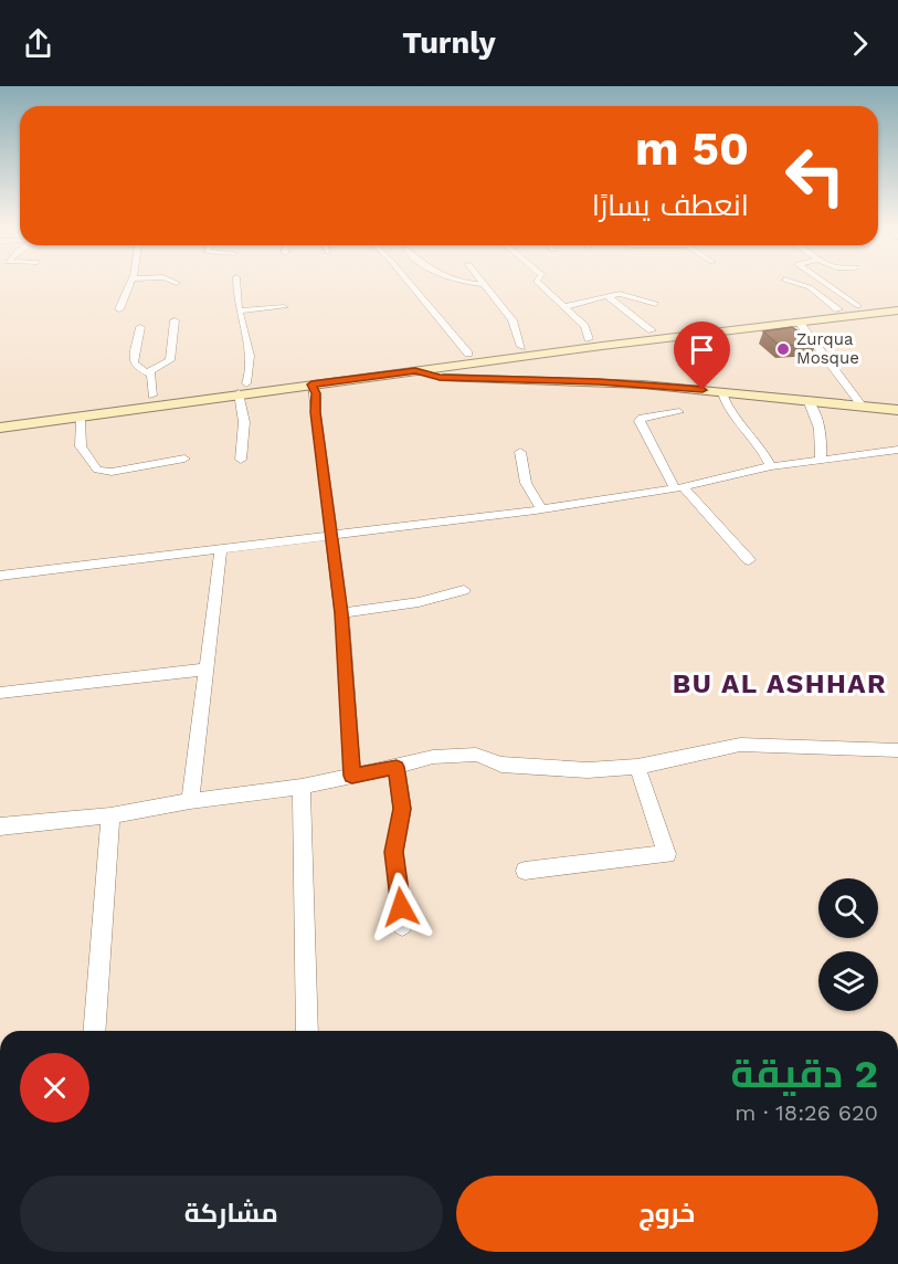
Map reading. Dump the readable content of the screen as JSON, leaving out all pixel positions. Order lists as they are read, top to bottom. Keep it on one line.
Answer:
{"districts":["BU AL ASHHAR"],"places":["Zurqua Mosque"],"page":{"header":"Turnly","turn":["50 m","انعطف يسارًا"],"heading":["2 دقيقة","620 m · 18:26"],"buttons":["خروج","مشاركة"]}}
